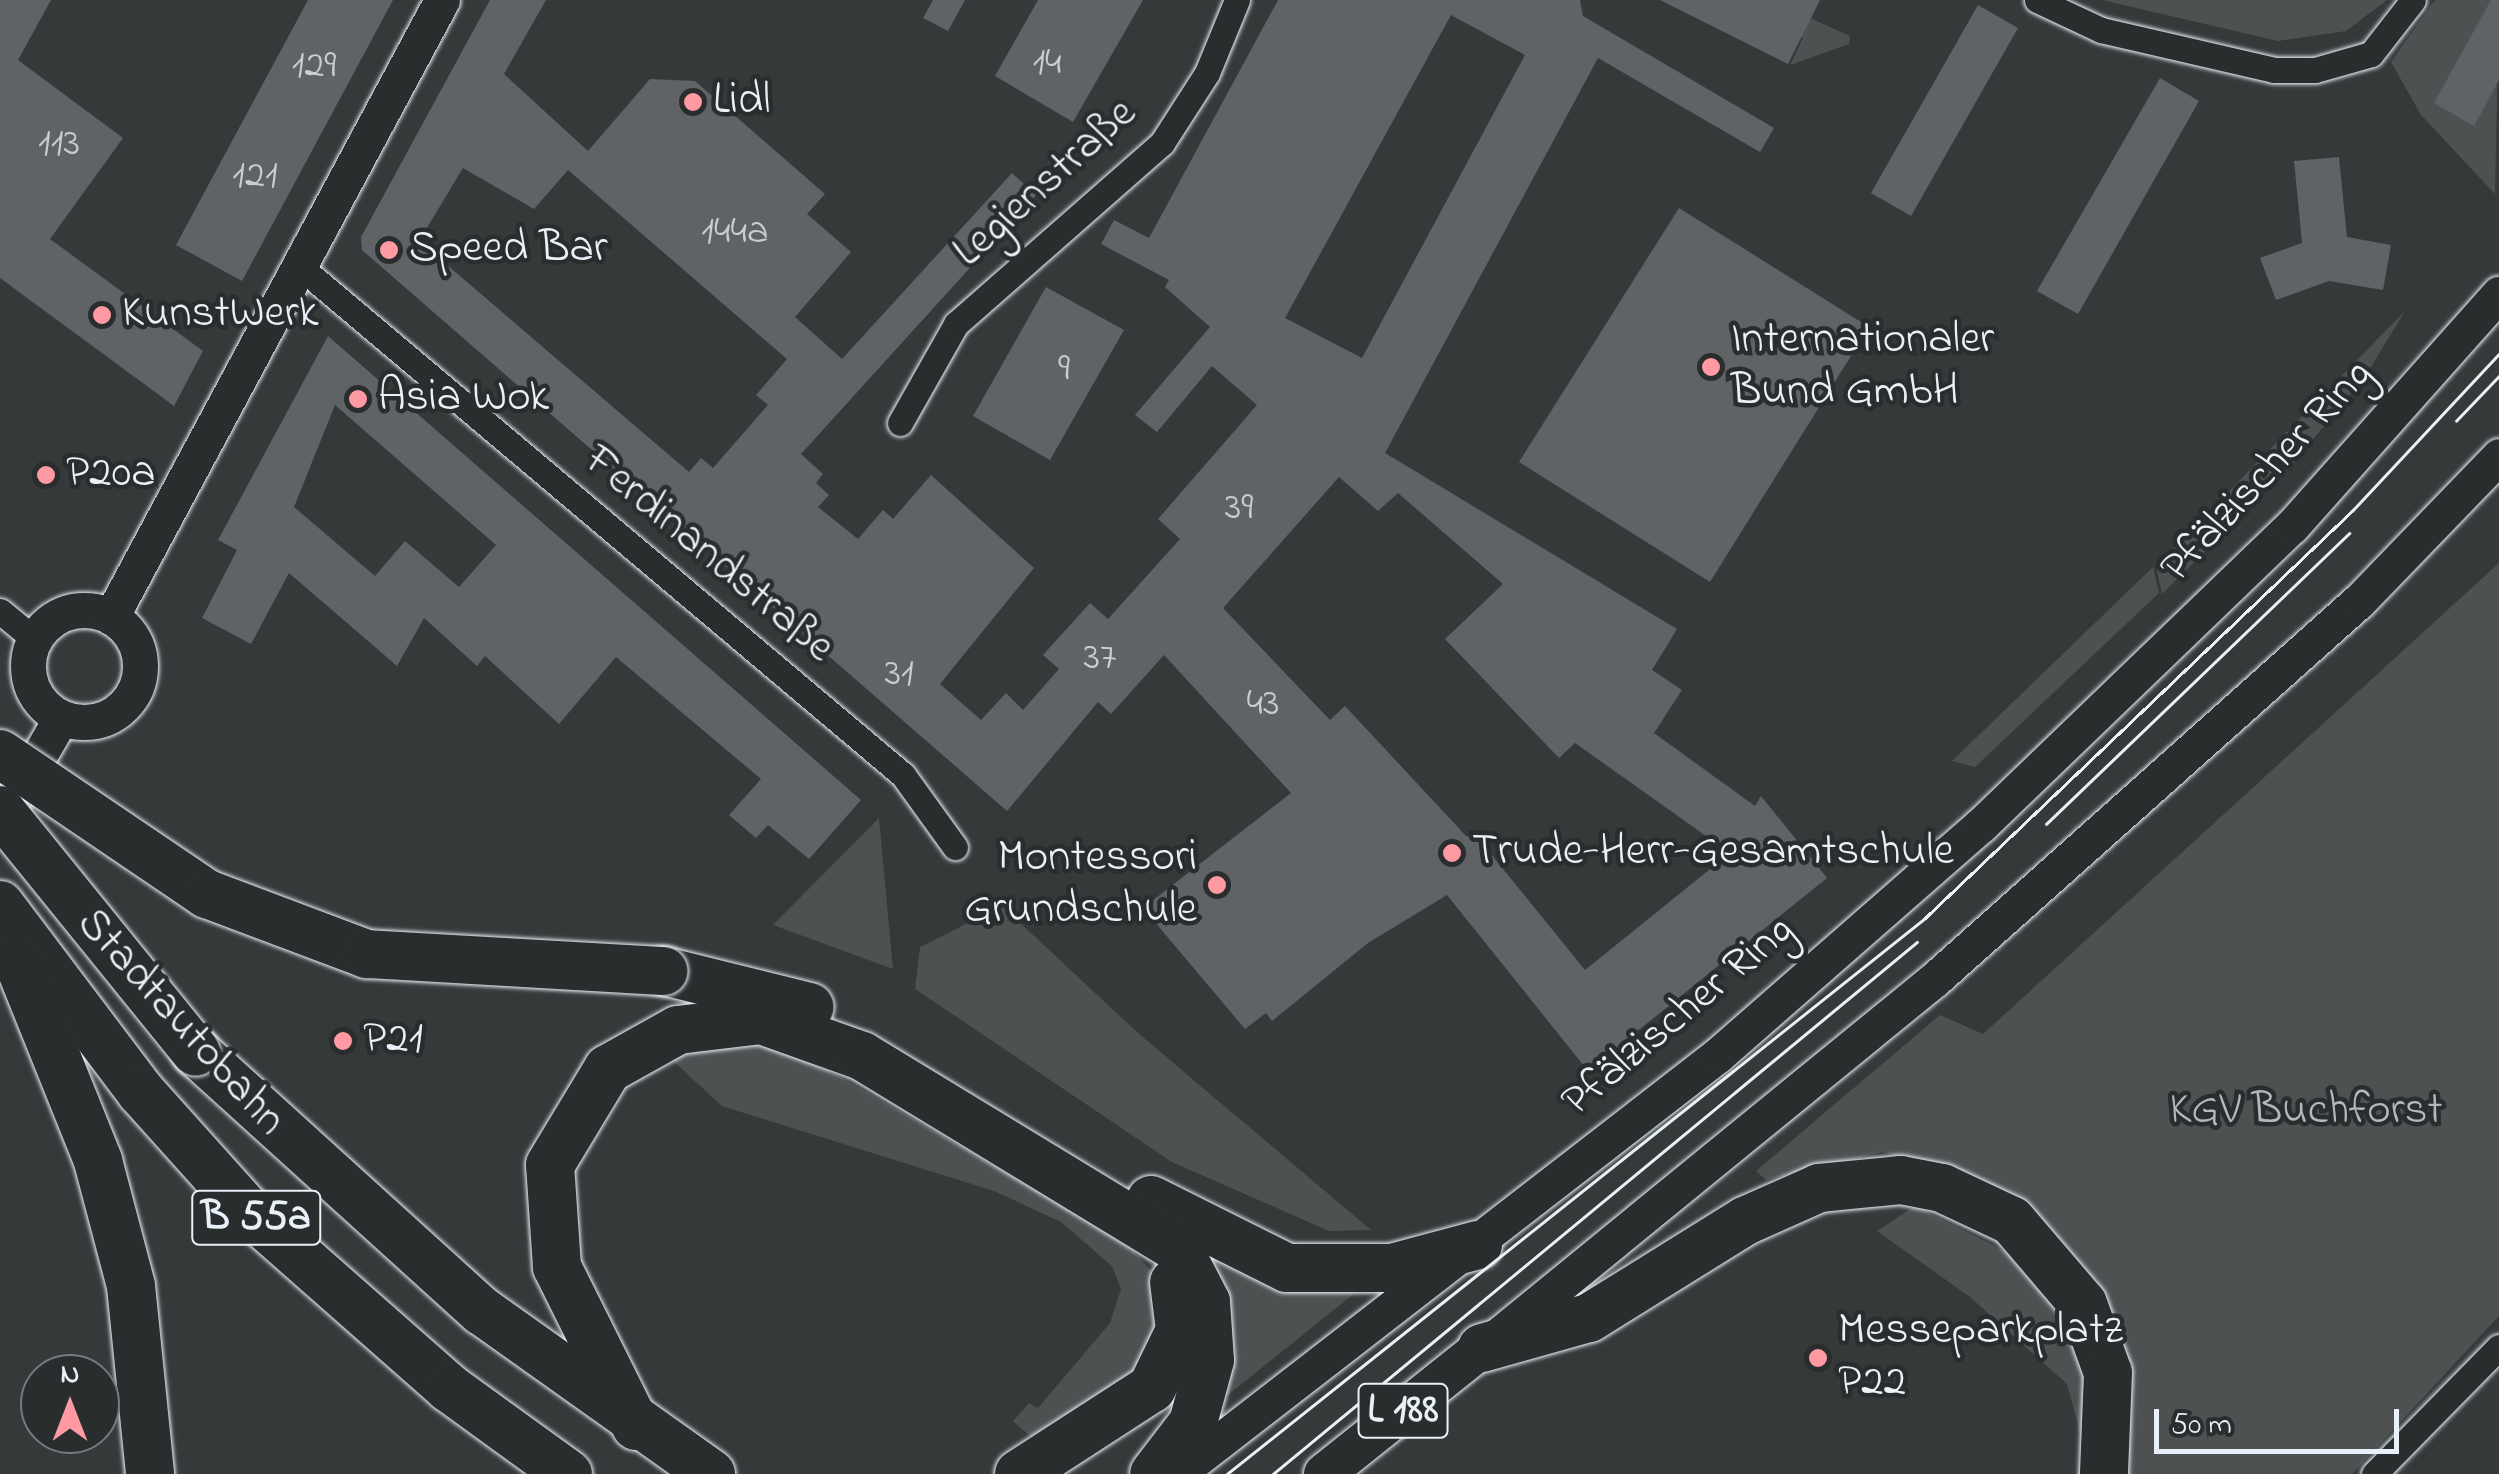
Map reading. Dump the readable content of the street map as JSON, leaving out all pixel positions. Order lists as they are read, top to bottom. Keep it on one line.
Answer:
{"streets":{"highway":["Stadtautobahn","B 55a"],"main road":["Pfälzischer Ring","L 188"],"street":["Legienstraße","Ferdinandstraße"]},"parks":["KGV Buchforst"],"places":["Lidl","Speed Bar","KunstWerk","Internationaler Bund GmbH","Asia Wok","P20a","Trude-Herr-Gesamtschule","Montessori Grundschule","P21","Messeparkplatz P22"],"house_numbers":["14","129","113","121","144a","9","39","37","31","43"],"scale_bar":"50 m","north":"top"}
